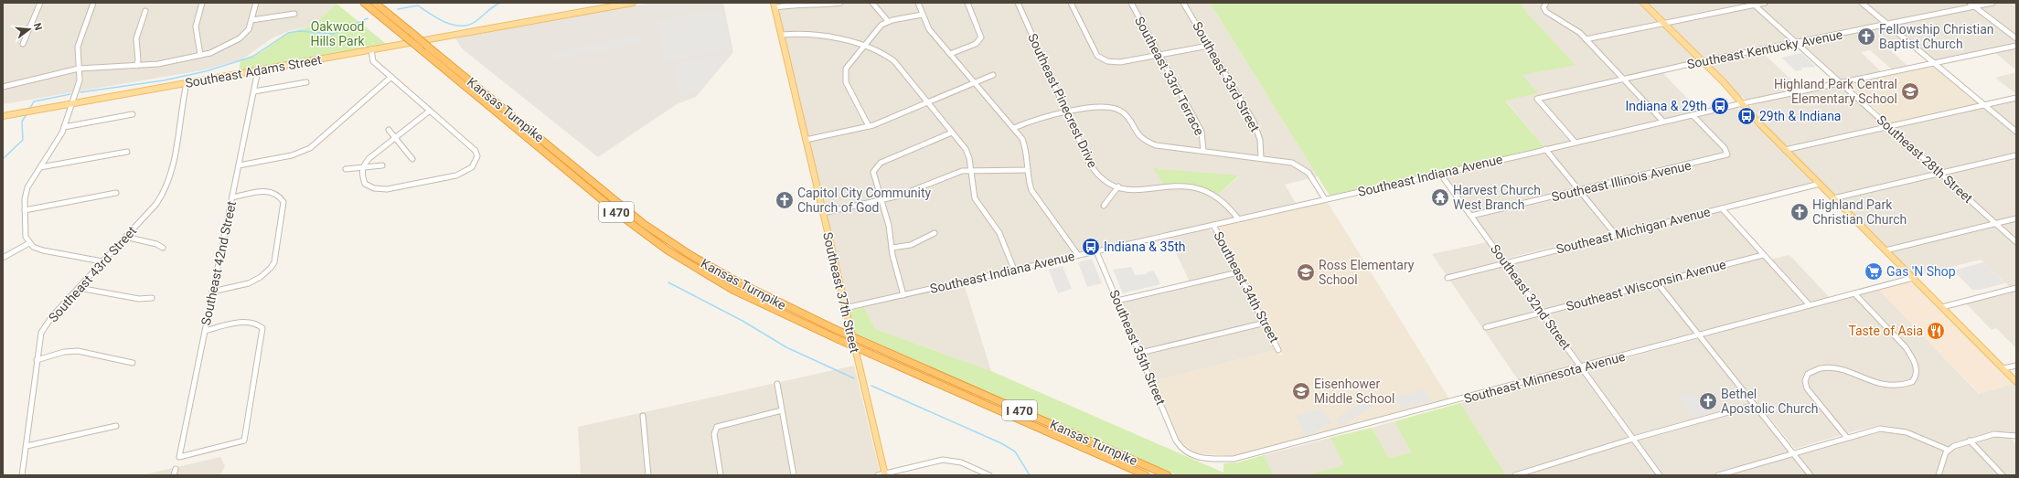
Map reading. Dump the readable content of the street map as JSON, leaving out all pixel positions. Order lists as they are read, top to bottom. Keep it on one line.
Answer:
{"streets":{"highway":["Kansas Turnpike","I 470"],"main road":["Southeast Adams Street","Southeast 37th Street"],"street":["Southeast Kentucky Avenue","Southeast 33rd Terrace","Southeast 33rd Street","Southeast Pinecrest Drive","Southeast 28th Street","Southeast Indiana Avenue","Southeast Illinois Avenue","Southeast Michigan Avenue","Southeast 42nd Street","Southeast 43rd Street","Southeast Wisconsin Avenue","Southeast 34th Street","Southeast 32nd Street","Southeast 35th Street","Southeast Minnesota Avenue"]},"crossings":[["Southeast Kentucky Avenue","Southeast 28th Street"],["Southeast Kentucky Avenue","Southeast Indiana Avenue"],["Southeast Adams Street","Southeast 42nd Street"],["Southeast Adams Street","Southeast 43rd Street"],["Southeast Pinecrest Drive","Southeast Indiana Avenue"],["Southeast 28th Street","Southeast Indiana Avenue"],["Southeast Indiana Avenue","Southeast Illinois Avenue"],["Southeast Indiana Avenue","Southeast 34th Street"],["Southeast Indiana Avenue","Southeast 37th Street"],["Southeast Indiana Avenue","Southeast 32nd Street"],["Southeast Indiana Avenue","Southeast 35th Street"],["Southeast Illinois Avenue","Southeast 32nd Street"],["Southeast Michigan Avenue","Southeast 32nd Street"],["Southeast Wisconsin Avenue","Southeast 32nd Street"],["Southeast 32nd Street","Southeast Minnesota Avenue"],["Southeast 35th Street","Southeast Minnesota Avenue"]],"parks":["Oakwood Hills Park"],"places":{"church":["Fellowship Christian Baptist Church","Capitol City Community Church of God","Highland Park Christian Church","Bethel Apostolic Church"],"school or university":["Highland Park Central Elementary School","Ross Elementary School","Eisenhower Middle School"],"bus stop":["Indiana & 29th","29th & Indiana","Indiana & 35th"],"temple":["Harvest Church West Branch"],"supermarket":["Gas 'N Shop"],"restaurant":["Taste of Asia"]},"north":"right"}
